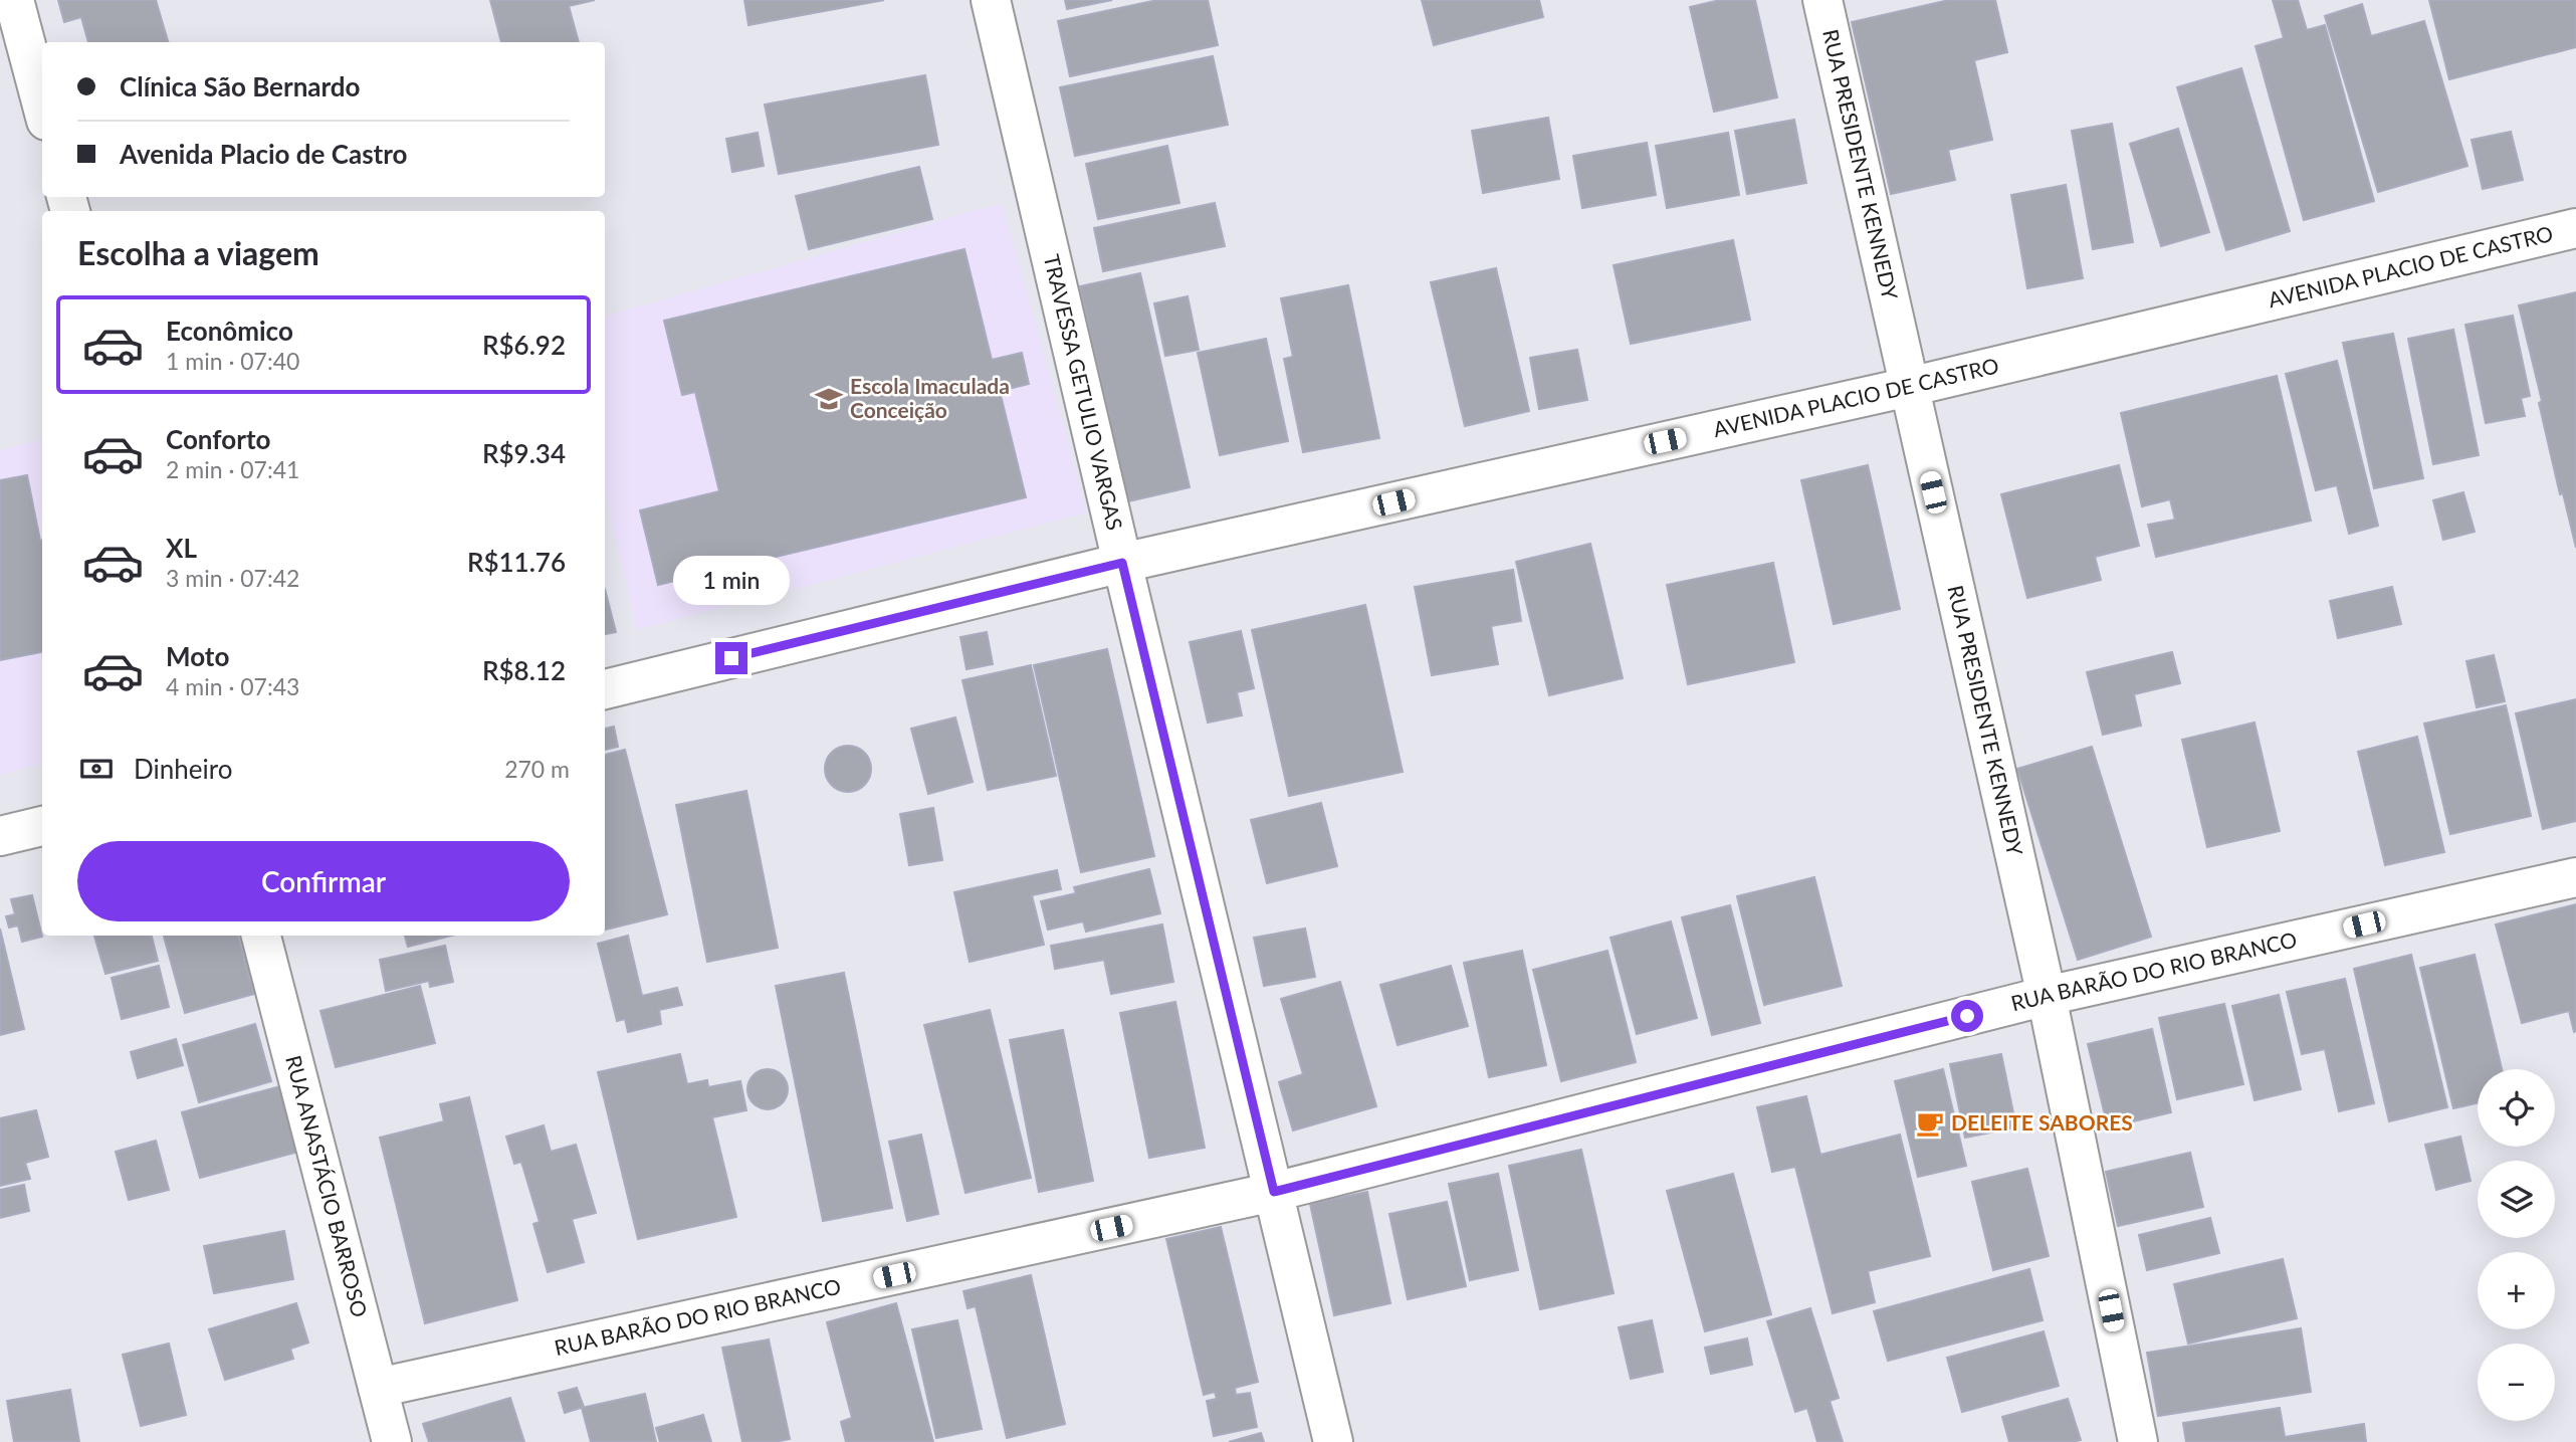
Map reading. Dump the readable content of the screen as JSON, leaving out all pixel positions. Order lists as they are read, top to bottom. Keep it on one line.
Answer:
{"streets":{"street":["RUA PRESIDENTE KENNEDY","AVENIDA PLACIO DE CASTRO","TRAVESSA GETULIO VARGAS","RUA BARÃO DO RIO BRANCO","RUA ANASTÁCIO BARROSO"]},"crossings":[["RUA PRESIDENTE KENNEDY","AVENIDA PLACIO DE CASTRO"],["RUA PRESIDENTE KENNEDY","RUA BARÃO DO RIO BRANCO"],["AVENIDA PLACIO DE CASTRO","TRAVESSA GETULIO VARGAS"],["TRAVESSA GETULIO VARGAS","RUA BARÃO DO RIO BRANCO"],["RUA BARÃO DO RIO BRANCO","RUA ANASTÁCIO BARROSO"]],"places":{"school or university":["Escola Imaculada Conceição"],"cafe":["DELEITE SABORES"]},"page":{"banner":["Clínica São Bernardo","Avenida Placio de Castro"],"heading":"Escolha a viagem","list":[{"name":"Econômico","note":"1 min · 07:40","value":"R$6.92"},{"name":"Conforto","note":"2 min · 07:41","value":"R$9.34"},{"name":"XL","note":"3 min · 07:42","value":"R$11.76"},{"name":"Moto","note":"4 min · 07:43","value":"R$8.12"}],"bubble":"1 min","pay":["Dinheiro","270 m"],"buttons":"Confirmar","map_buttons":["+","−"]}}
